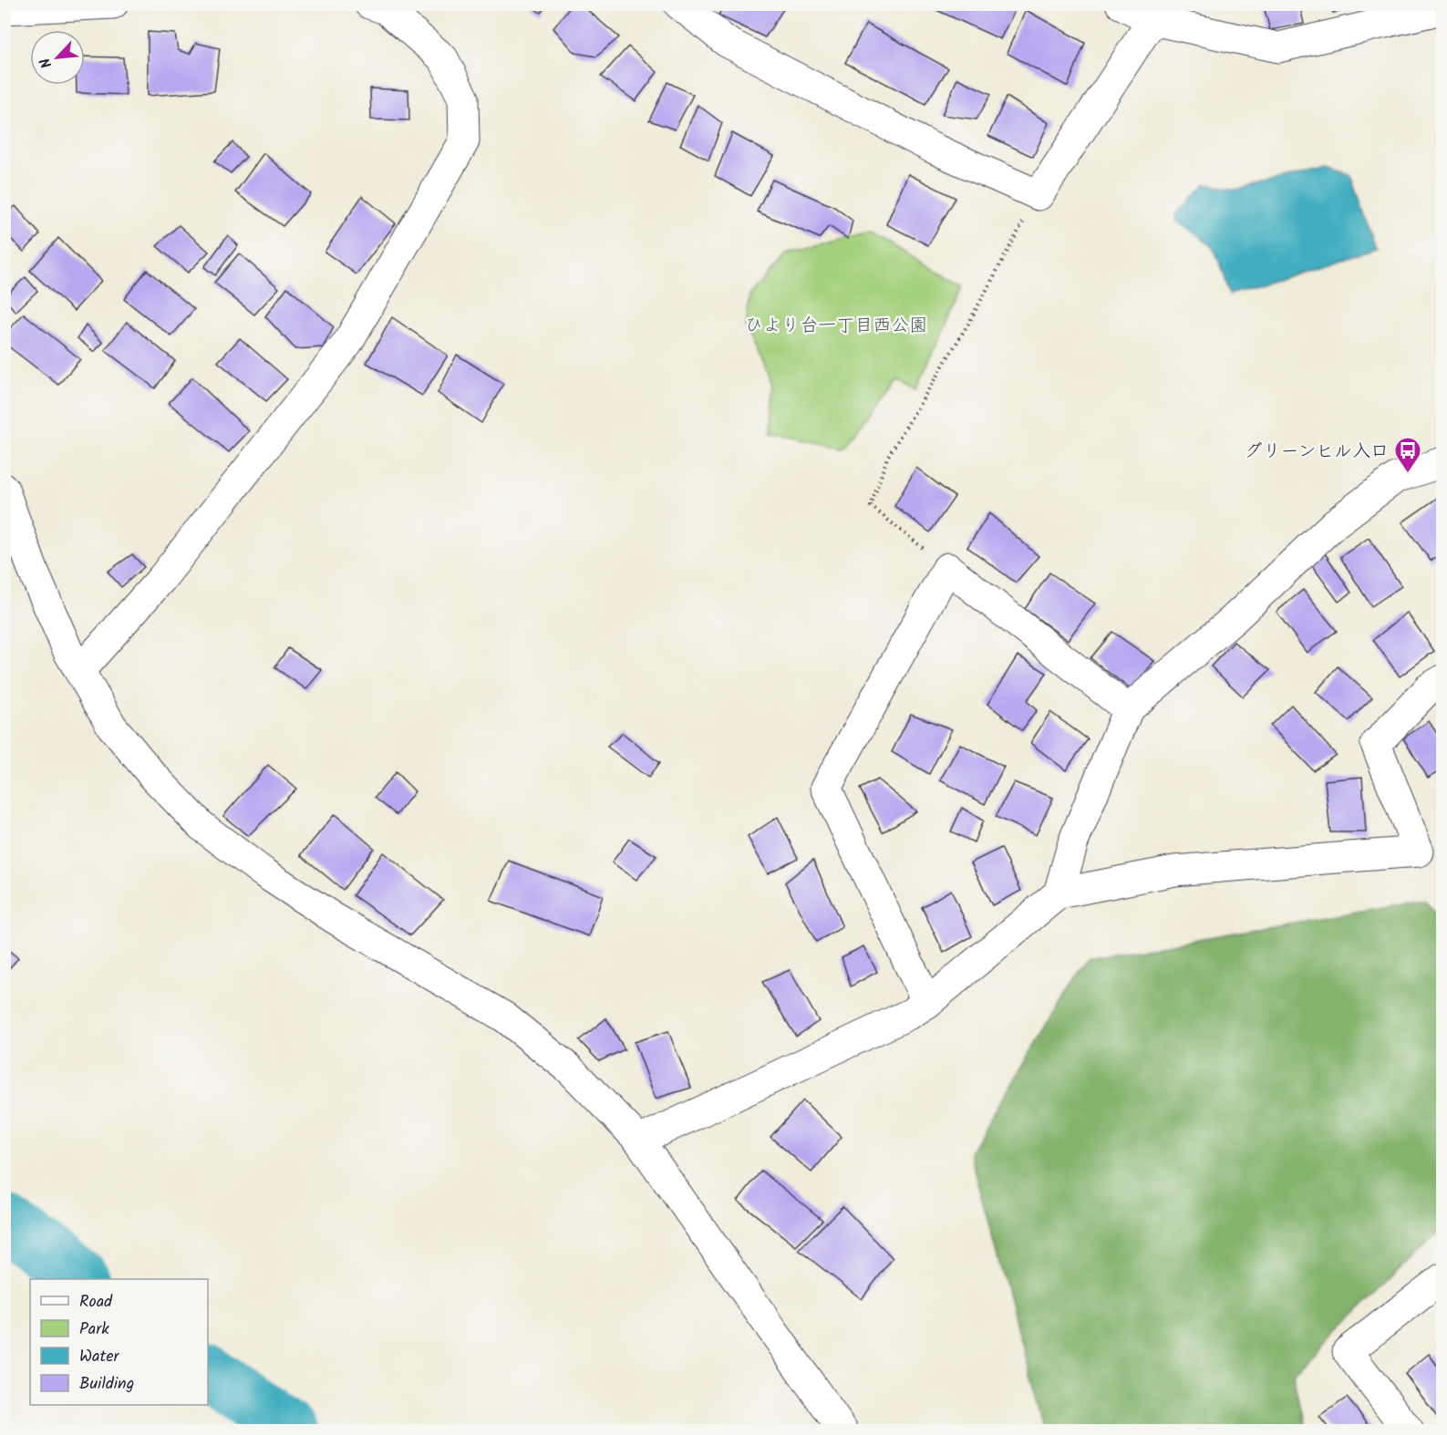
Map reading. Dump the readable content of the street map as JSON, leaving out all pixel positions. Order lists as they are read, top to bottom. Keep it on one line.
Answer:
{"parks":["ひより台一丁目西公園"],"places":{"bus stop":["グリーンヒル入口"]},"legend":["Road","Park","Water","Building"],"north":"bottom left"}
